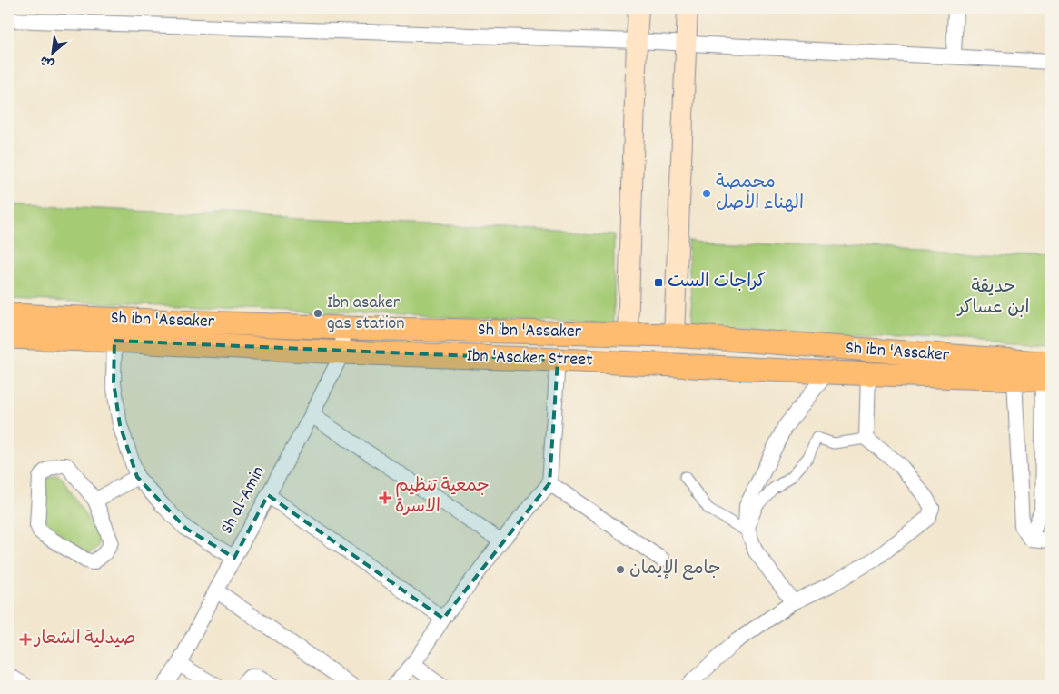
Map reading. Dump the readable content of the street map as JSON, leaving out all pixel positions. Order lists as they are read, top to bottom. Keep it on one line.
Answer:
{"streets":{"main road":["Sh ibn 'Assaker","Ibn 'Asaker Street"],"street":["Sh al-Amin"]},"crossings":[["Sh ibn 'Assaker","Ibn 'Asaker Street"],["Sh ibn 'Assaker","Sh al-Amin"],["Ibn 'Asaker Street","Sh al-Amin"]],"parks":["حديقة ابن عساكر"],"places":{"other":["محمصة الهناء الأصل","Ibn asaker gas station","جامع الإيمان"],"transit":["كراجات الست"],"health":["جمعية تنظيم الاسرة","صيدلية الشعار"]},"north":"bottom left"}
